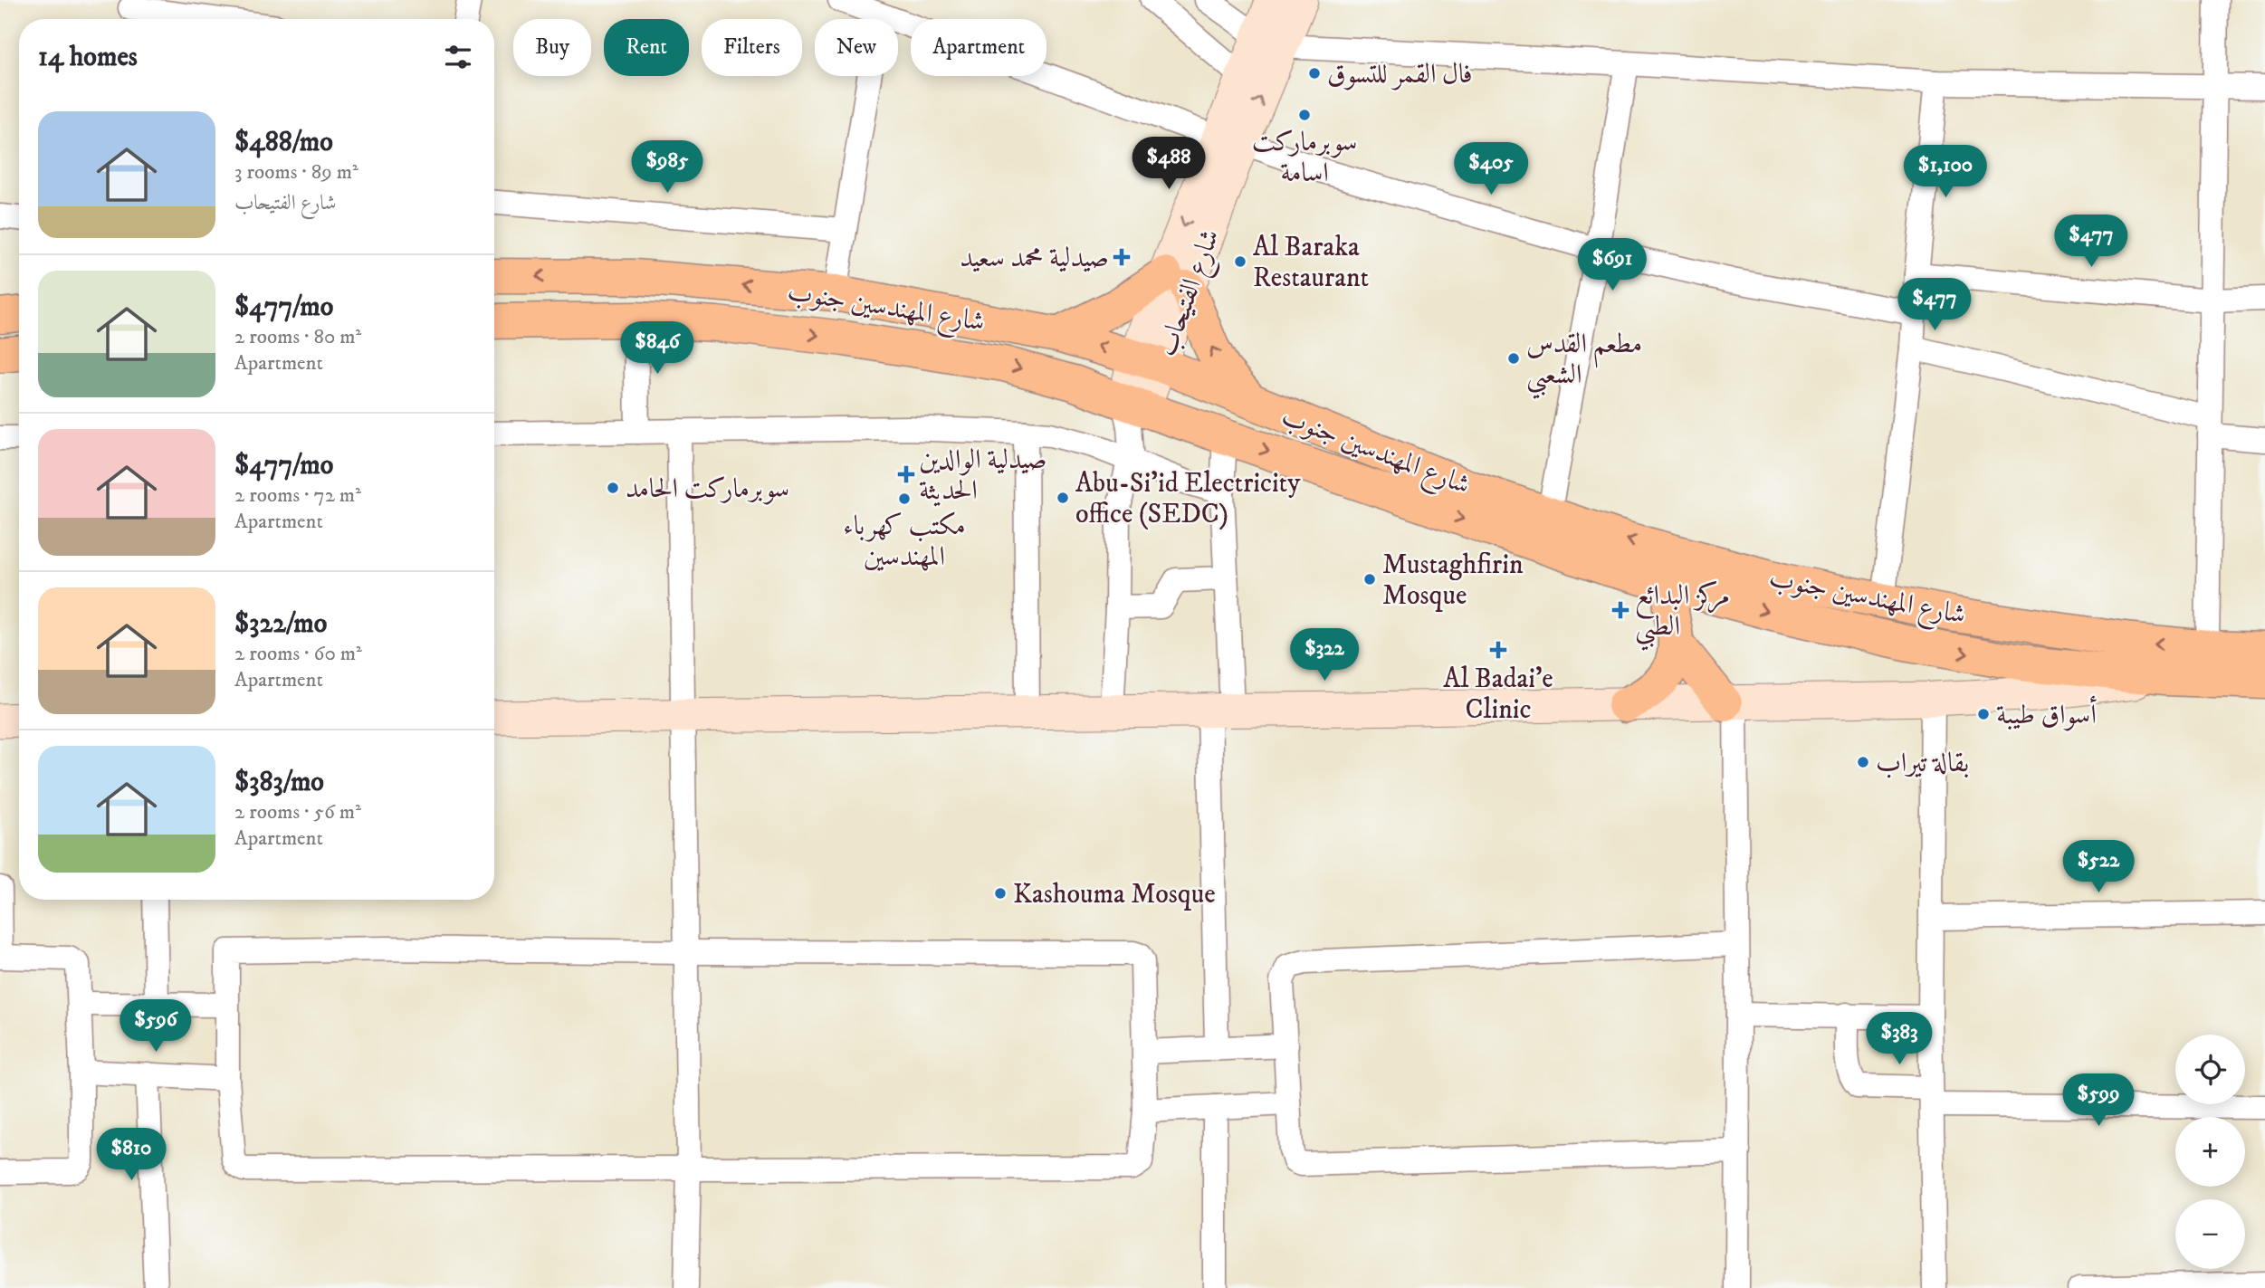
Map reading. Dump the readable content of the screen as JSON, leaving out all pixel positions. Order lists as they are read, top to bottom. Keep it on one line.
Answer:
{"streets":{"highway":["شارع المهندسين جنوب"],"street":["شارع الفتيحاب"]},"crossings":[["شارع الفتيحاب","شارع المهندسين جنوب"]],"places":{"other":["فال القمر للتسوق","سوبرماركت اسامة","Al Baraka Restaurant","مطعم القدس الشعبي","سوبرماركت الحامد","Abu-Si'id Electricity office (SEDC)","مكتب كهرباء المهندسين","Mustaghfirin Mosque","أسواق طيبة","بقالة تيراب","Kashouma Mosque"],"health":["صيدلية محمد سعيد","صيدلية الوالدين الحديثة","مركز البدائع الطبي","Al Badai'e Clinic"]},"page":{"chip":["Buy","Rent","Filters","New","Apartment"],"heading":"14 homes","list":[{"name":"$488/mo","note":"3 rooms · 89 m² · شارع الفتيحاب"},{"name":"$477/mo","note":"2 rooms · 80 m² · Apartment"},{"name":"$477/mo","note":"2 rooms · 72 m² · Apartment"},{"name":"$322/mo","note":"2 rooms · 60 m² · Apartment"},{"name":"$383/mo","note":"2 rooms · 56 m² · Apartment"}],"price":["$488","$985","$405","$1,100","$477","$691","$477","$846","$322","$522","$596","$383","$599","$810"],"map_buttons":["+","−"]}}
